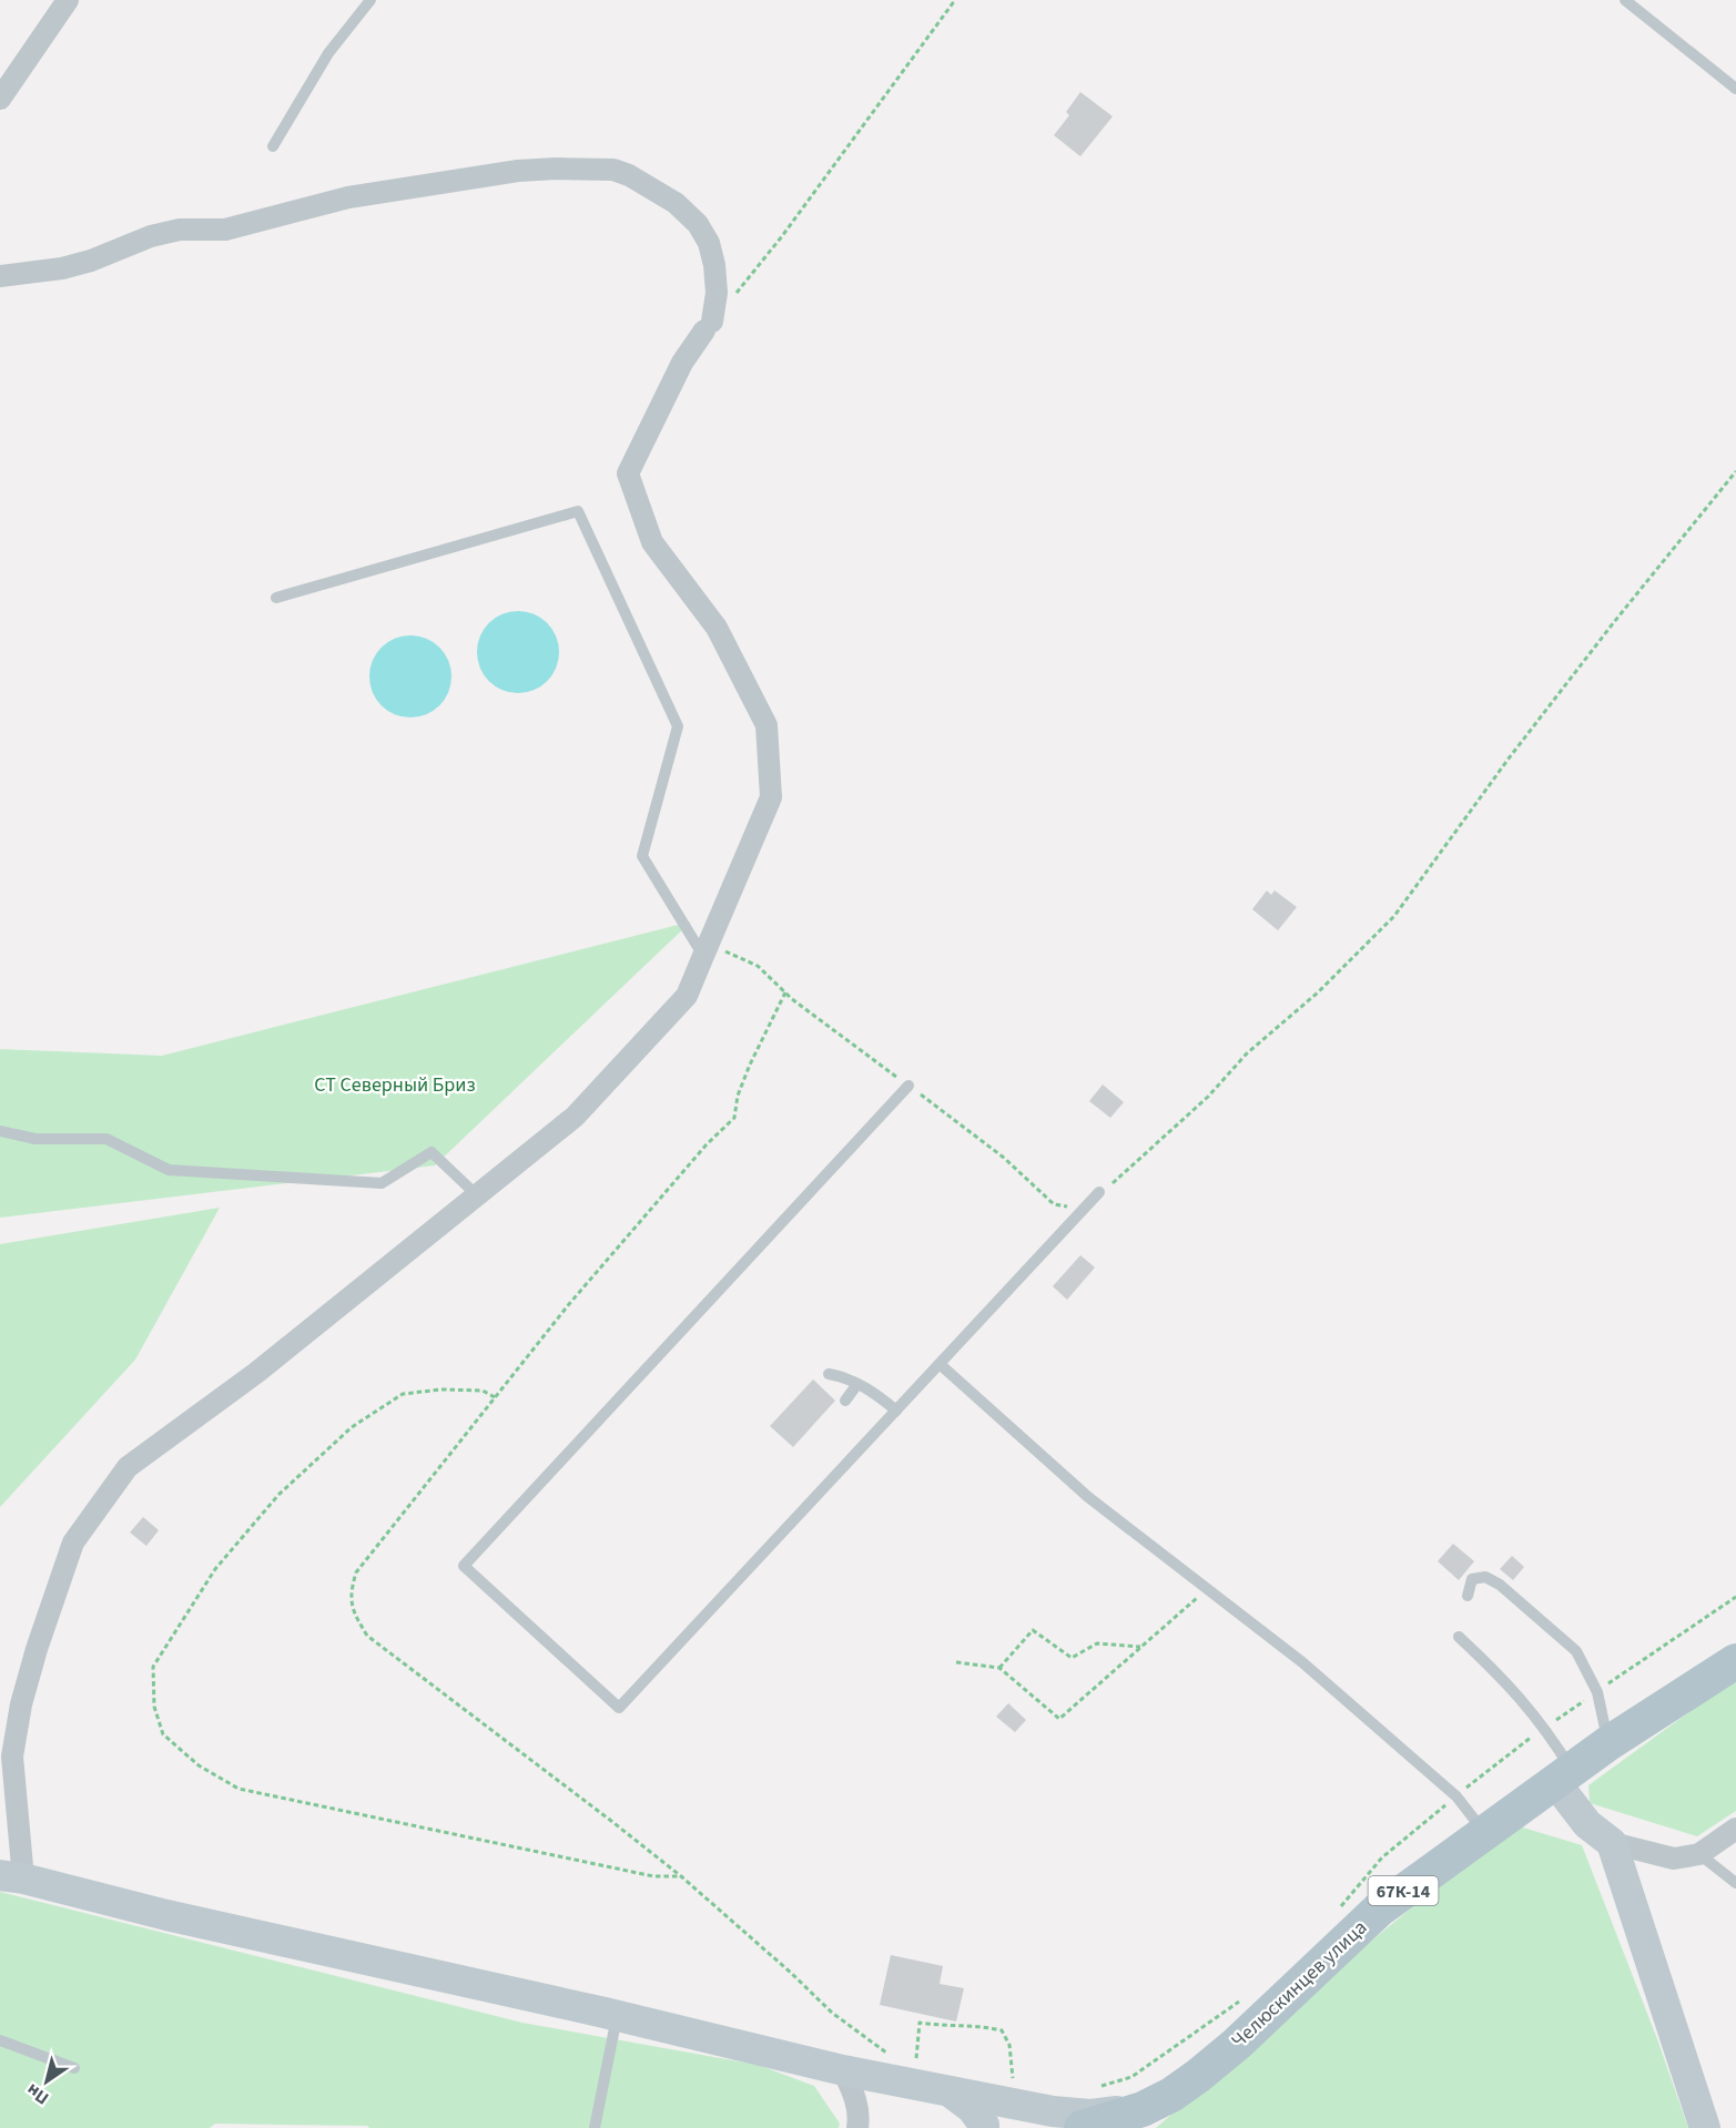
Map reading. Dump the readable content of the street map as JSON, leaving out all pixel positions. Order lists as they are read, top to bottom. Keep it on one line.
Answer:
{"streets":{"main road":["67К-14","Челюскинцев улица"]},"parks":["СТ Северный Бриз"],"north":"bottom left"}
